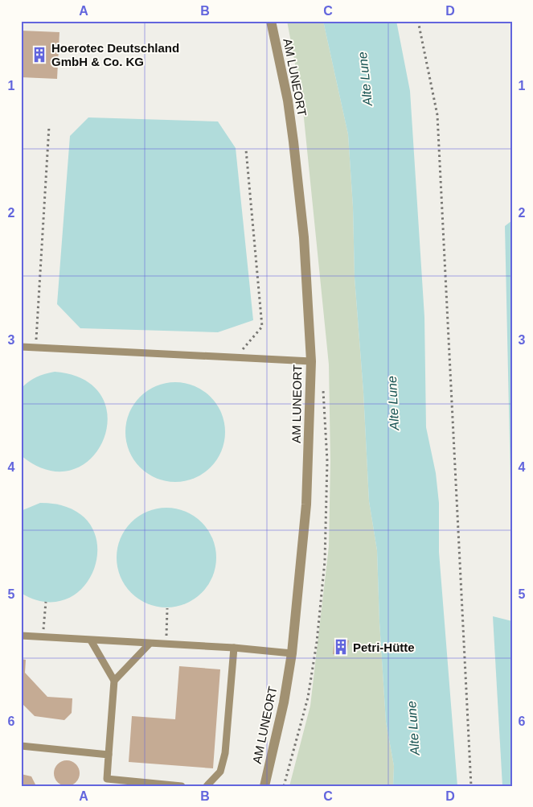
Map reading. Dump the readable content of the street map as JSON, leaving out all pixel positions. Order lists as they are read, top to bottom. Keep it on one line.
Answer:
{"streets":{"street":["AM LUNEORT"]},"water":["Alte Lune"],"places":{"building":["Hoerotec Deutschland GmbH & Co. KG","Petri-Hütte"]},"grid":{"columns":["A","B","C","D"],"rows":["1","2","3","4","5","6"]}}
